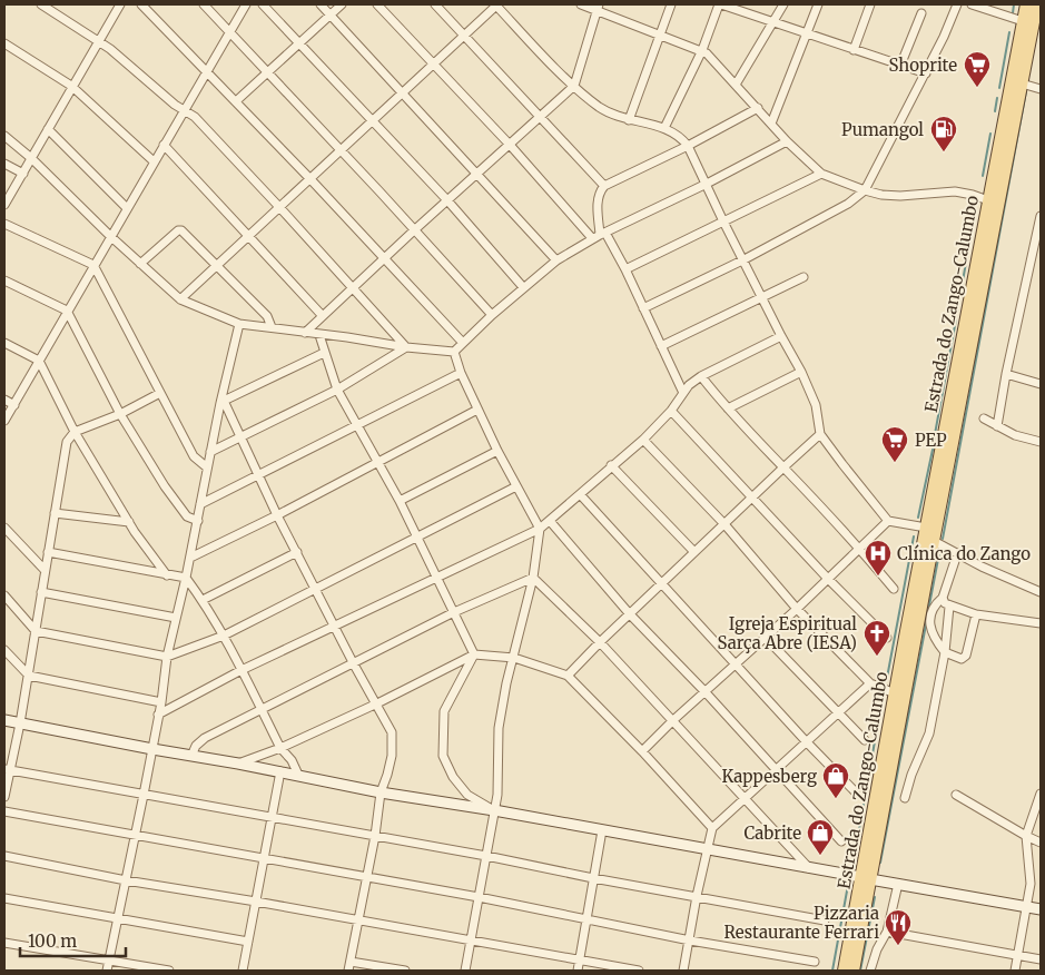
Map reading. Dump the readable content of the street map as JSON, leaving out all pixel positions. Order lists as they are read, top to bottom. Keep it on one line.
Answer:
{"streets":{"main road":["Estrada do Zango-Calumbo"]},"places":{"supermarket":["Shoprite","PEP"],"fuel station":["Pumangol"],"hospital":["Clínica do Zango"],"church":["Igreja Espiritual Sarça Abre (IESA)"],"shop":["Kappesberg","Cabrite"],"restaurant":["Pizzaria Restaurante Ferrari"]},"scale_bar":"100 m"}
